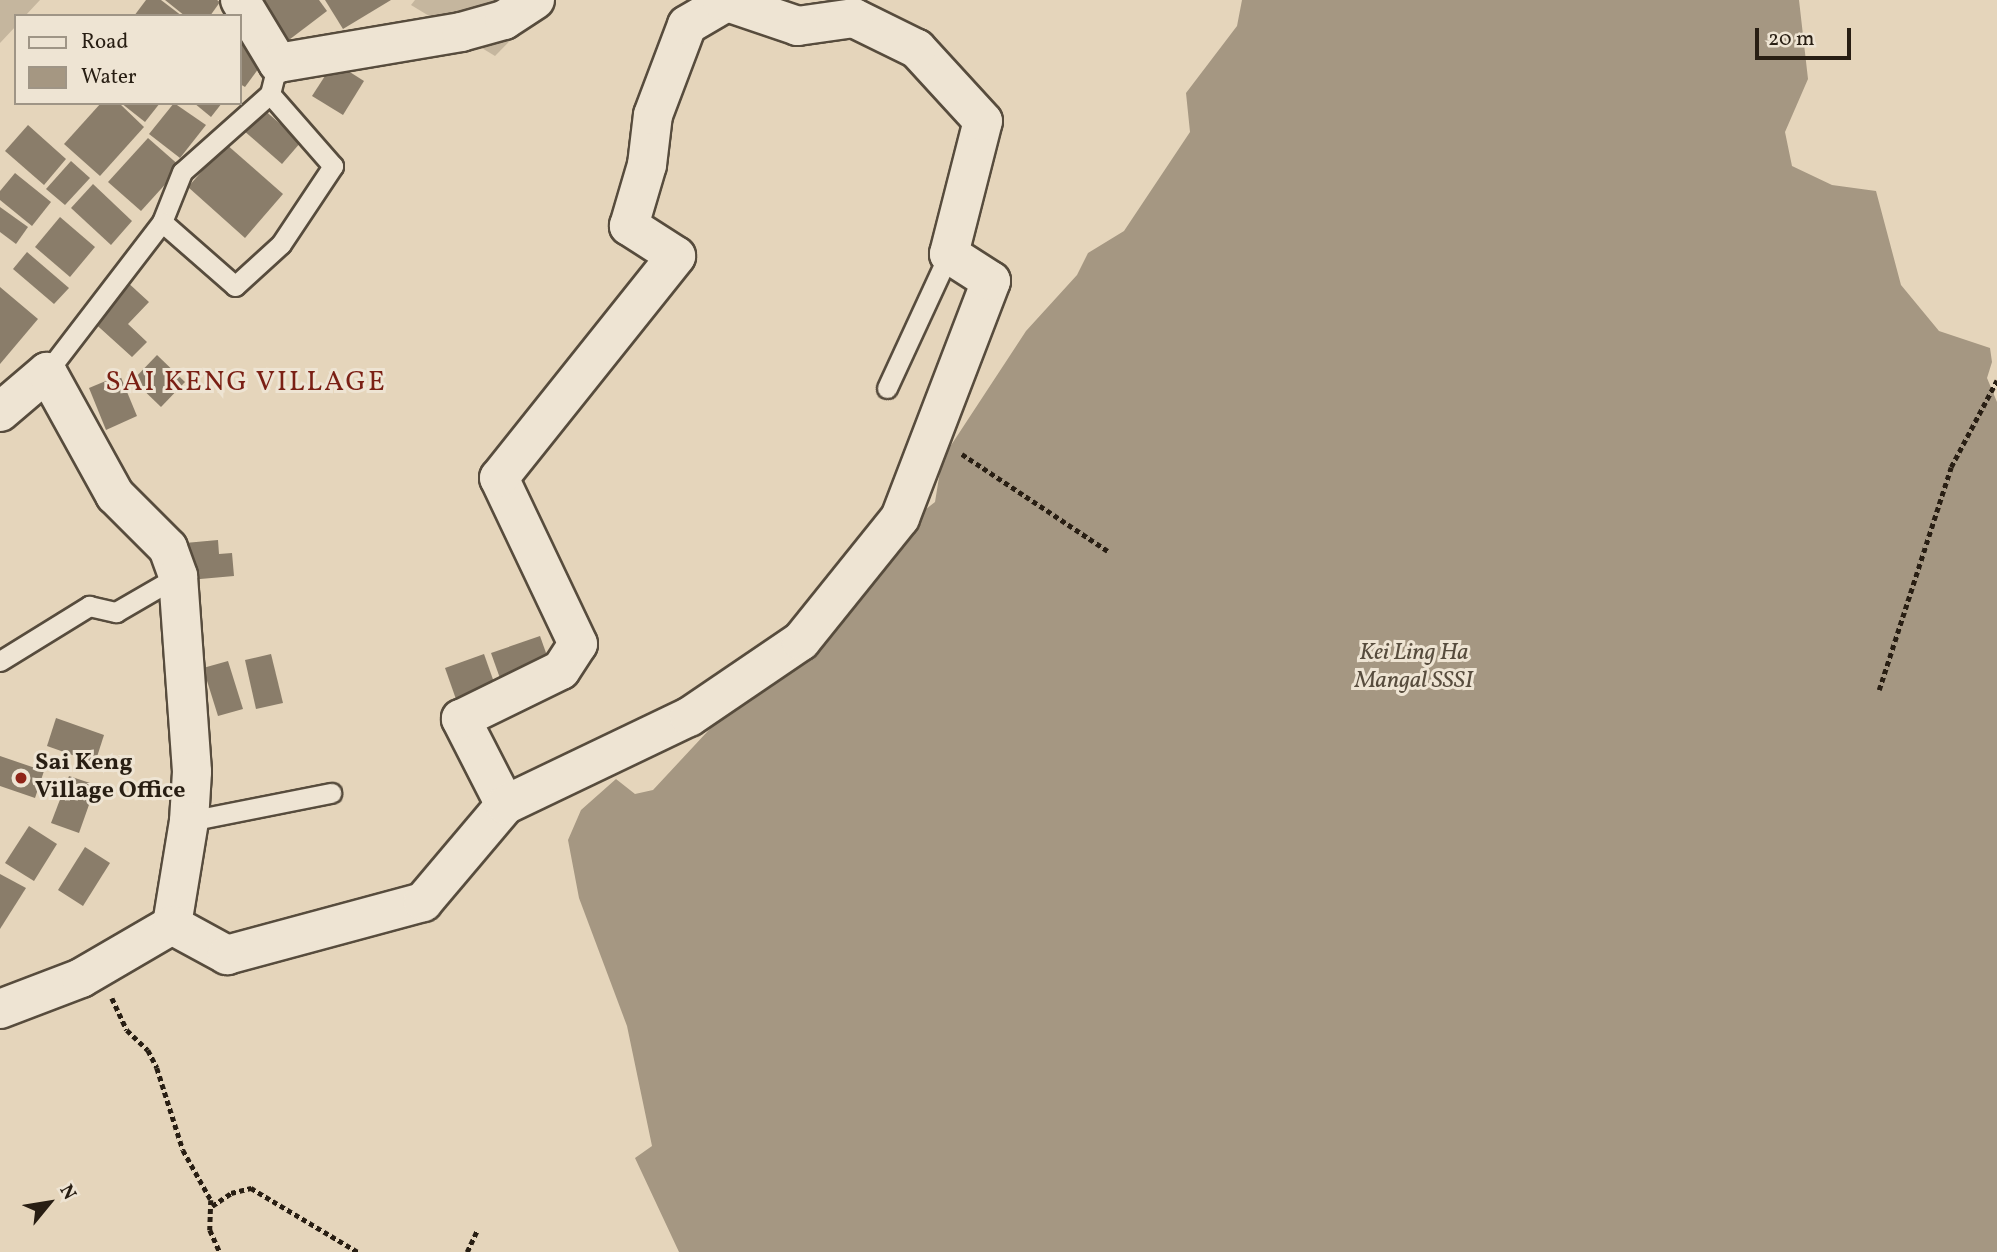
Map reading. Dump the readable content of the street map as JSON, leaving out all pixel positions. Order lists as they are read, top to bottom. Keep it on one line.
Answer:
{"districts":["SAI KENG VILLAGE"],"parks":["Kei Ling Ha Mangal SSSI"],"places":["Sai Keng Village Office"],"legend":["Road","Water"],"scale_bar":"20 m","north":"top right"}
